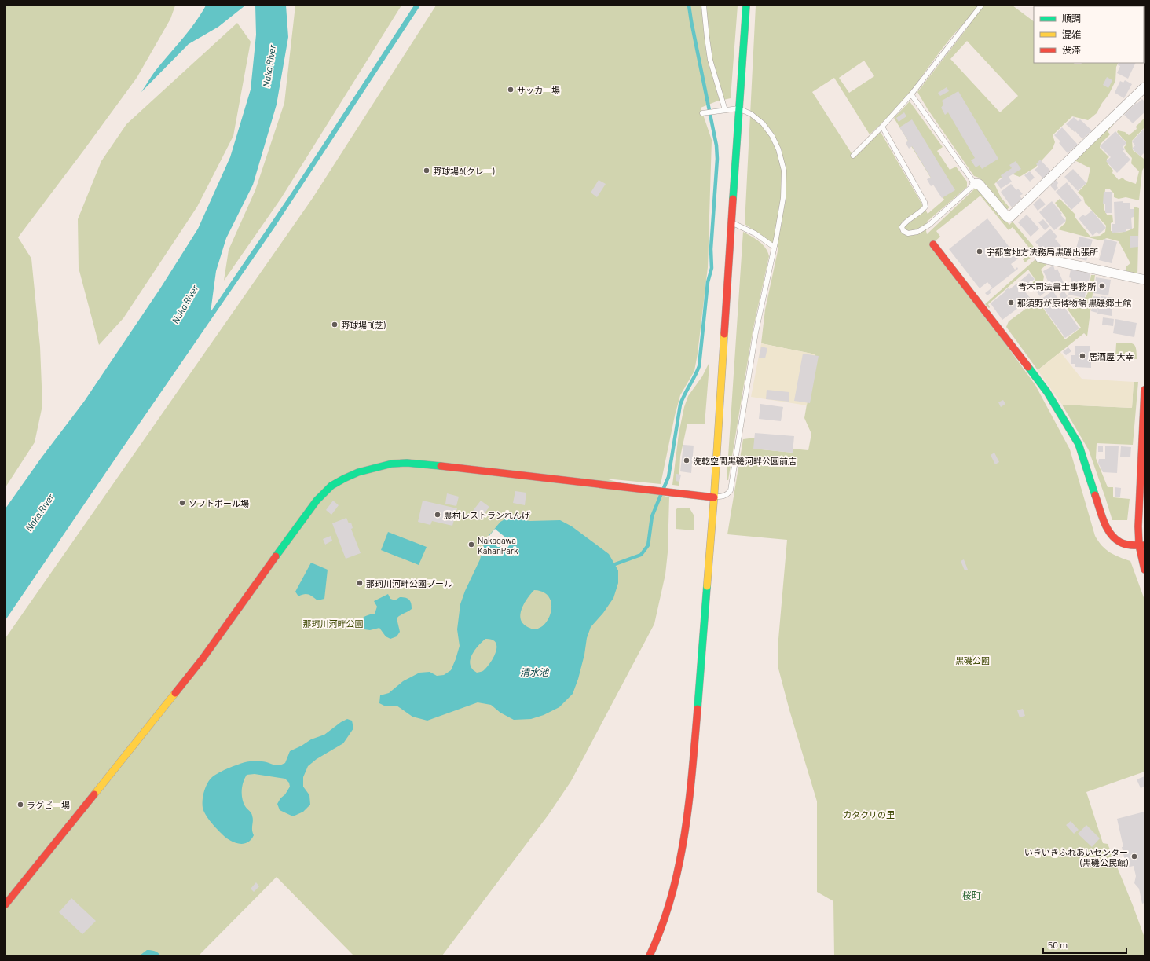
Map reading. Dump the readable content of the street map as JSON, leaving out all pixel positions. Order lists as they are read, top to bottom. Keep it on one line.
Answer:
{"districts":["桜町"],"water":["Naka River","清水池"],"parks":["那珂川河畔公園","黒磯公園","カタクリの里"],"places":["サッカー場","野球場A(クレー)","宇都宮地方法務局黒磯出張所","青木司法書士事務所","那須野が原博物館 黒磯郷土館","野球場B(芝)","居酒屋 大幸","洗乾空間黒磯河畔公園前店","ソフトボール場","農村レストランれんげ","Nakagawa KahanPark","那珂川河畔公園プール","ラグビー場","いきいきふれあいセンター (黒磯公民館)"],"legend":["順調","混雑","渋滞"],"scale_bar":"50 m"}
